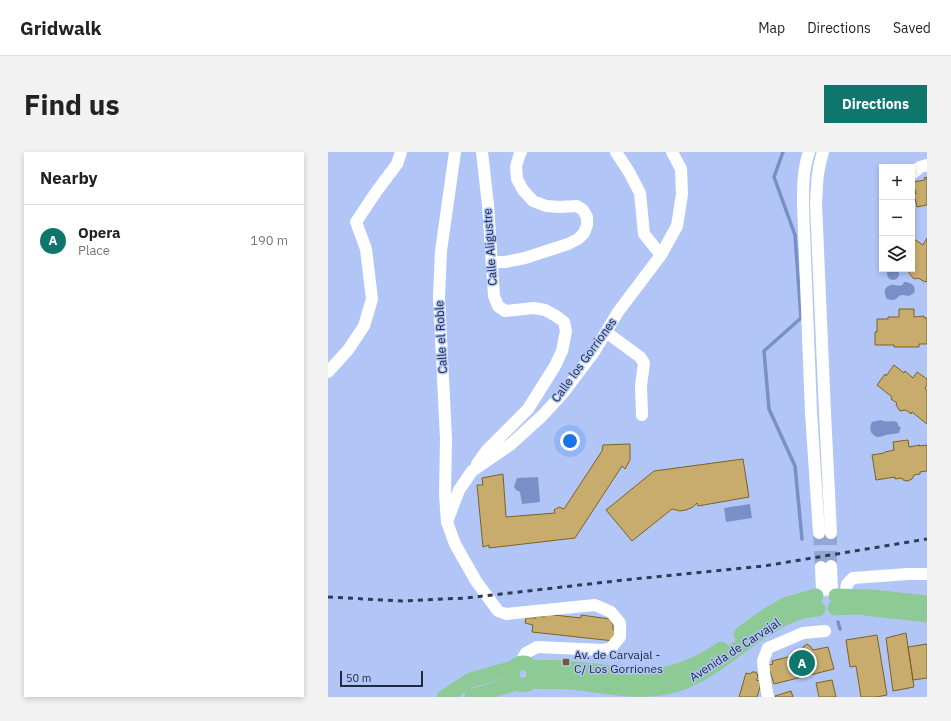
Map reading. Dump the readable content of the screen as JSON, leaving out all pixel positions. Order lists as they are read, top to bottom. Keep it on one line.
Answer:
{"streets":{"main road":["Avenida de Carvajal"],"street":["Calle Aligustre","Calle el Roble","Calle los Gorriones"]},"crossings":[["Calle Aligustre","Calle los Gorriones"],["Calle el Roble","Calle los Gorriones"]],"places":{"transit":["Av. de Carvajal - C/ Los Gorriones"]},"scale_bar":"50 m","page":{"header":"Gridwalk","nav":["Map","Directions","Saved"],"buttons":"Directions","title":"Find us","heading":"Nearby","map_buttons":["+","−"],"list":[{"mark":"A","name":"Opera","note":"Place","value":"190 m"}],"pins":"A","scale":"50 m"}}
